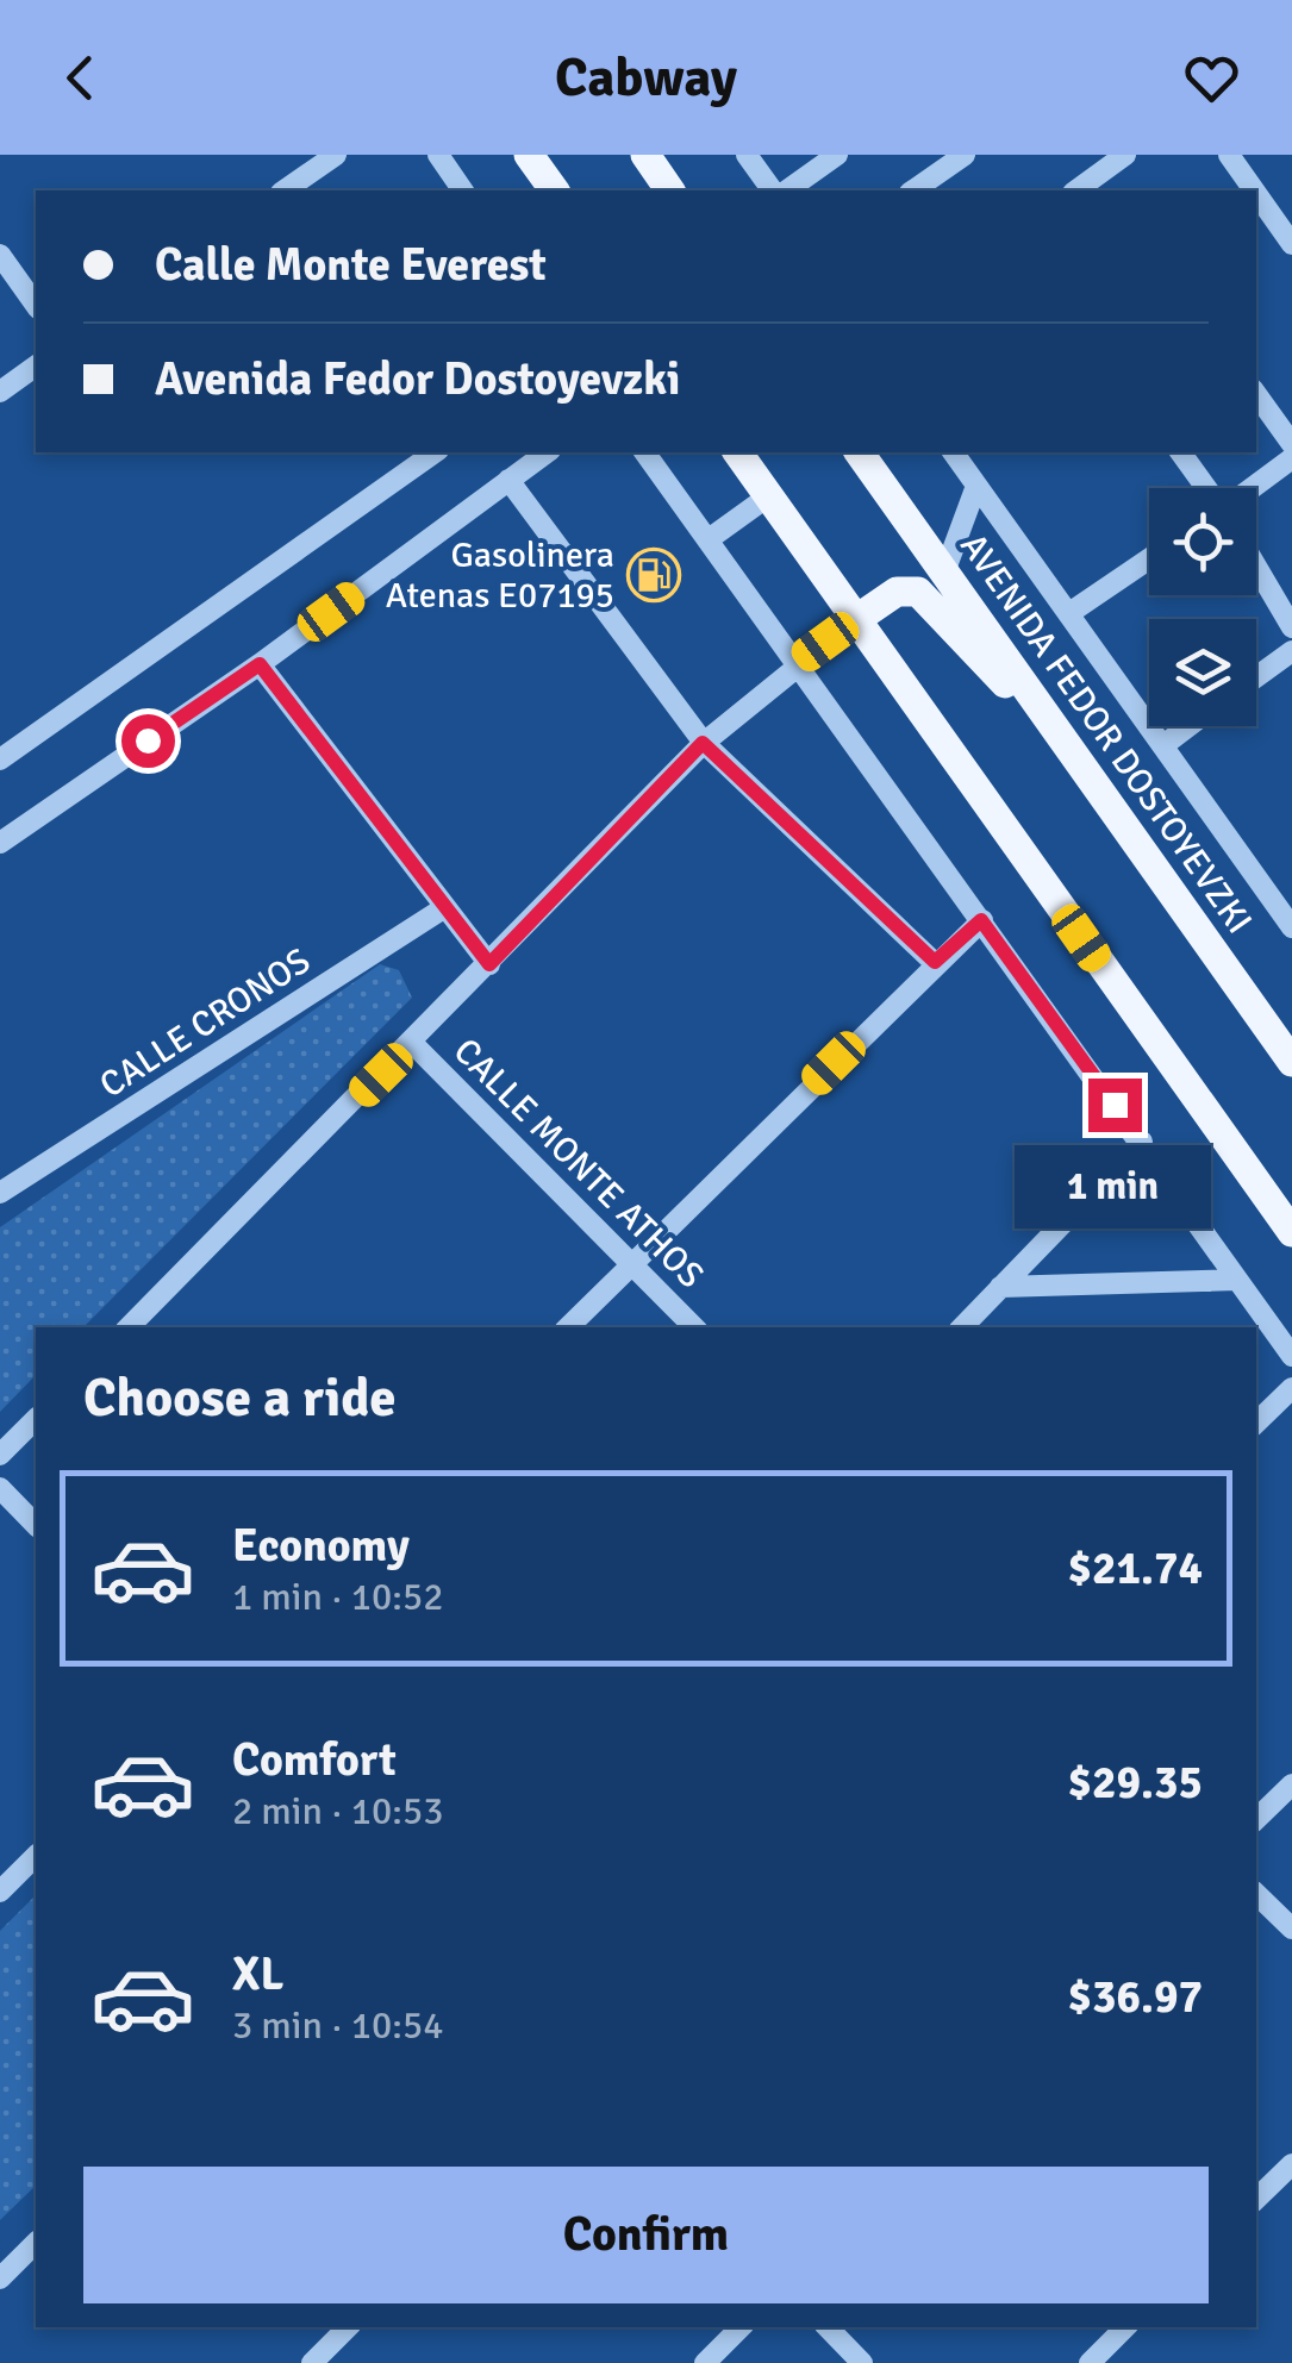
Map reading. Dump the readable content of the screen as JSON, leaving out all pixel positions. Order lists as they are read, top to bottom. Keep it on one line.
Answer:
{"streets":{"main road":["AVENIDA FEDOR DOSTOYEVZKI"],"street":["CALLE CRONOS","CALLE MONTE ATHOS"]},"places":{"fuel station":["Gasolinera Atenas E07195"]},"page":{"header":"Cabway","banner":["Calle Monte Everest","Avenida Fedor Dostoyevzki"],"bubble":"1 min","heading":"Choose a ride","list":[{"name":"Economy","note":"1 min · 10:52","value":"$21.74"},{"name":"Comfort","note":"2 min · 10:53","value":"$29.35"},{"name":"XL","note":"3 min · 10:54","value":"$36.97"}],"buttons":"Confirm"}}
